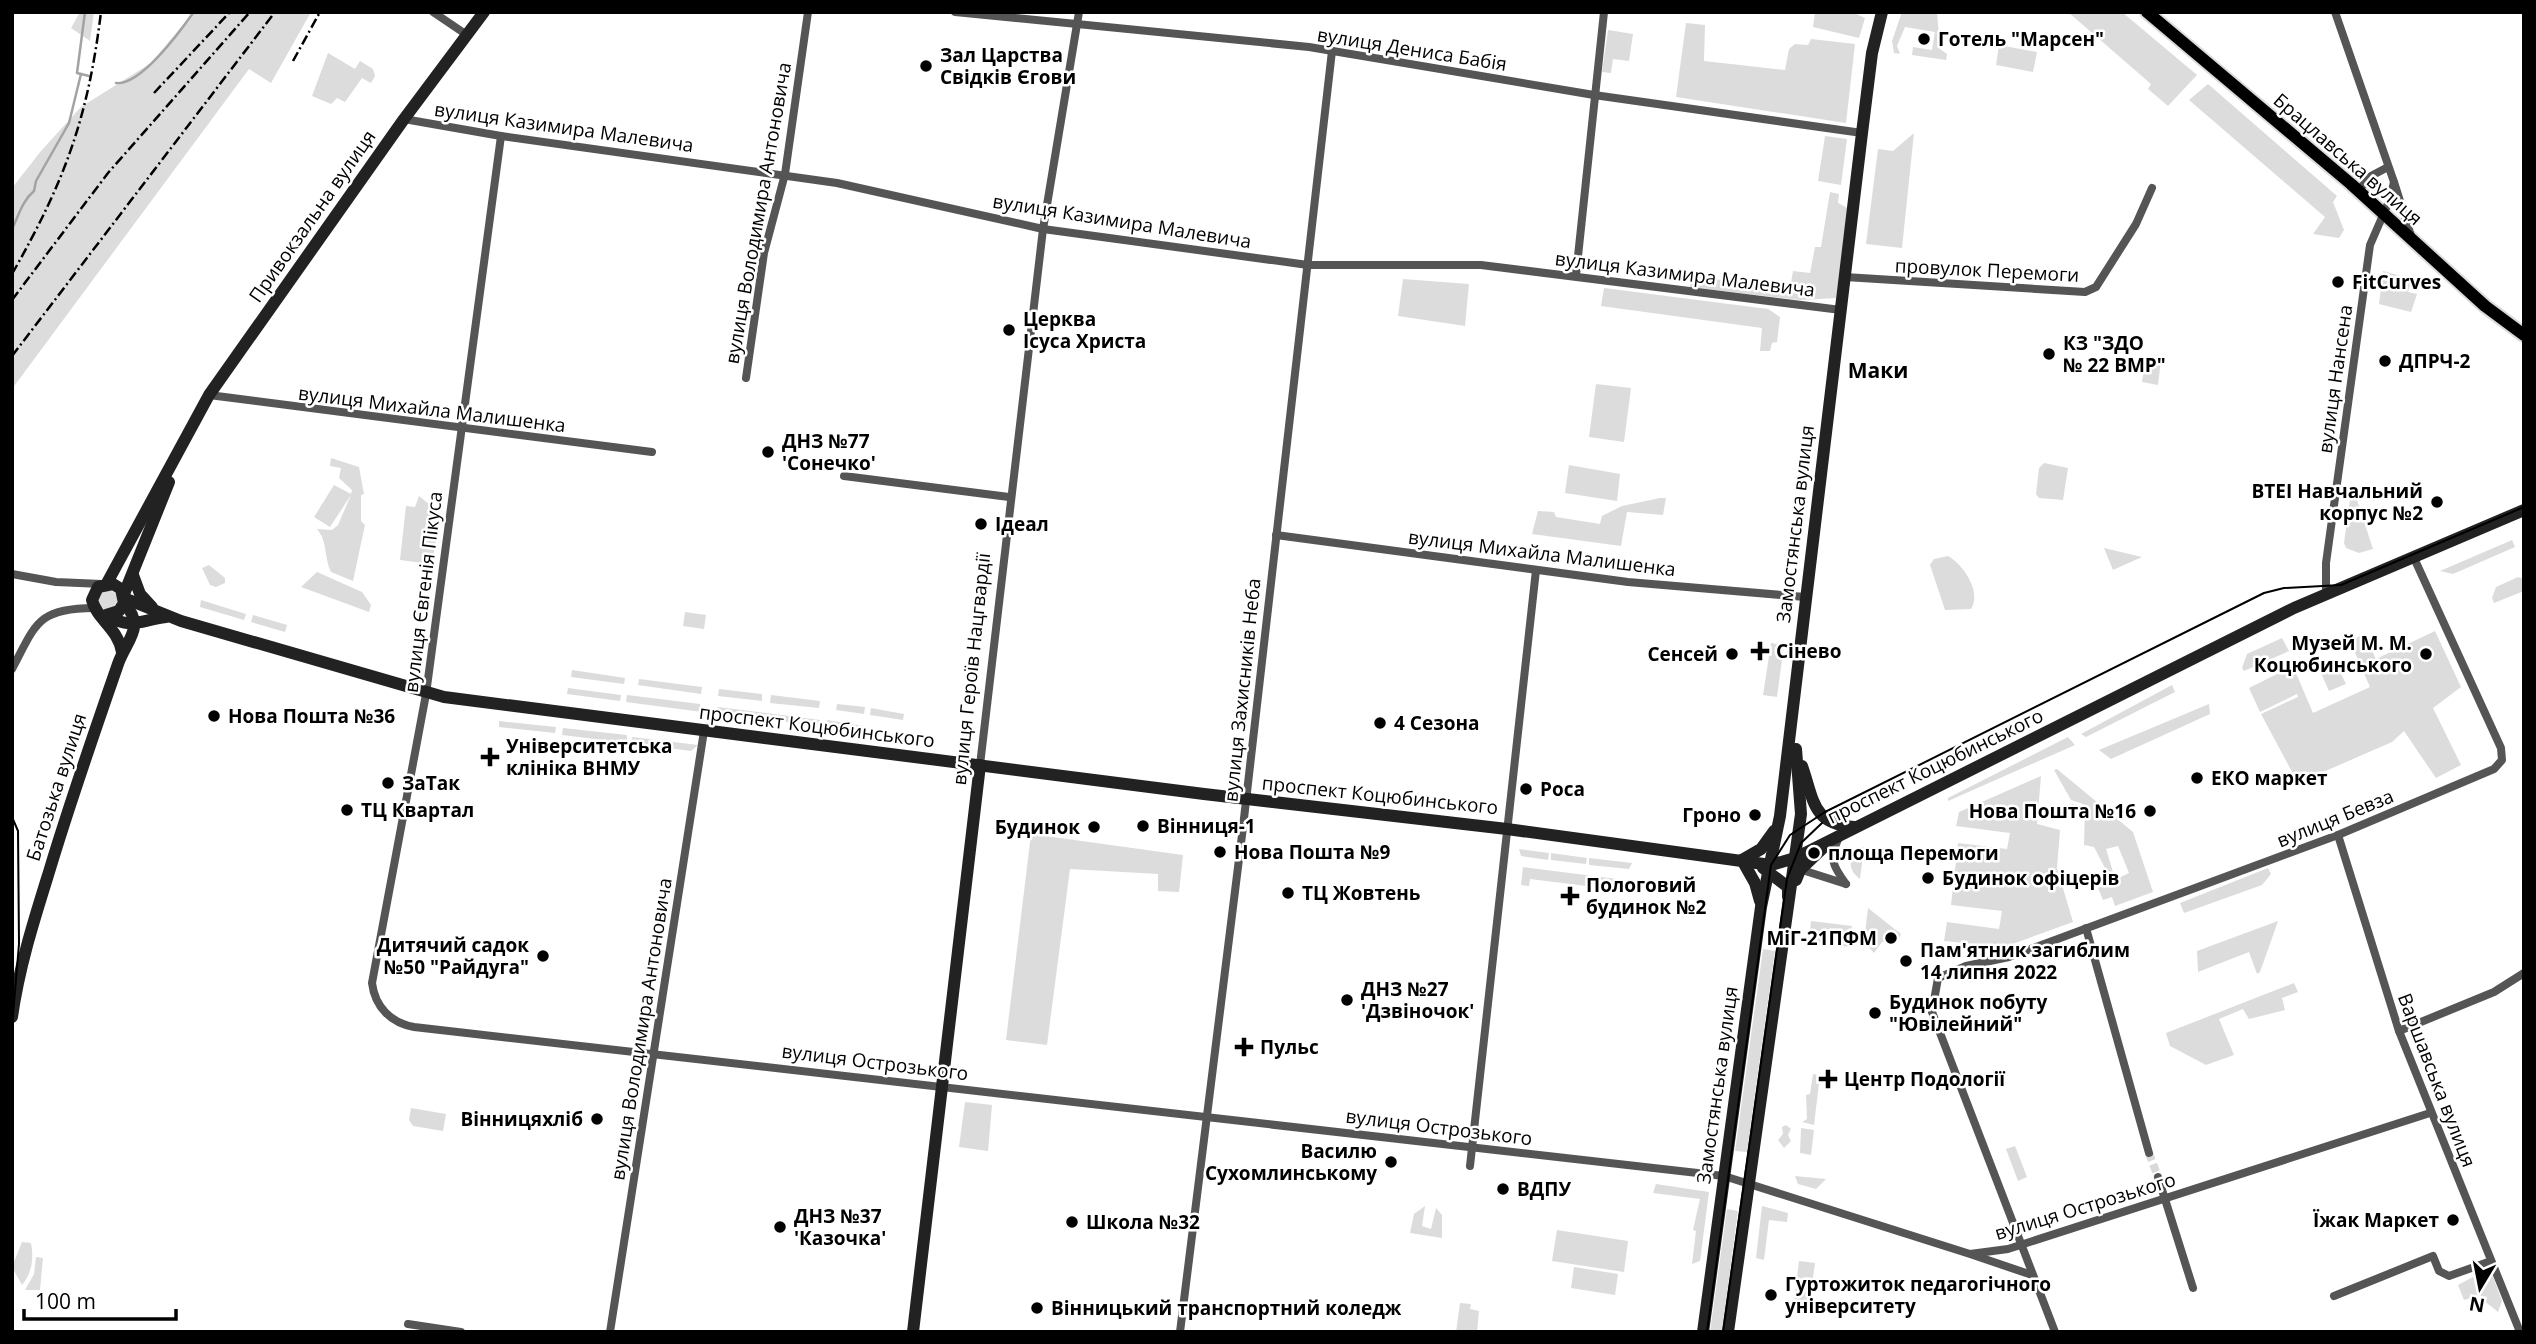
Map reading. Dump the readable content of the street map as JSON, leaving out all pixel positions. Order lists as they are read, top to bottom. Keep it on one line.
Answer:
{"streets":{"main road":["Брацлавська вулиця","Привокзальна вулиця","Замостянська вулиця","вулиця Героїв Нацгвардії","проспект Коцюбинського","Батозька вулиця"],"street":["вулиця Дениса Бабія","вулиця Казимира Малевича","вулиця Володимира Антоновича","провулок Перемоги","вулиця Нансена","вулиця Михайла Малишенка","вулиця Євгенія Пікуса","вулиця Захисників Неба","вулиця Бевза","вулиця Острозького","Варшавська вулиця"]},"crossings":[["вулиця Дениса Бабія","Замостянська вулиця"],["вулиця Дениса Бабія","вулиця Героїв Нацгвардії"],["вулиця Дениса Бабія","вулиця Захисників Неба"],["вулиця Казимира Малевича","вулиця Володимира Антоновича"],["вулиця Казимира Малевича","Привокзальна вулиця"],["вулиця Казимира Малевича","Замостянська вулиця"],["вулиця Казимира Малевича","вулиця Євгенія Пікуса"],["вулиця Казимира Малевича","вулиця Героїв Нацгвардії"],["вулиця Казимира Малевича","вулиця Захисників Неба"],["Брацлавська вулиця","вулиця Нансена"],["вулиця Володимира Антоновича","проспект Коцюбинського"],["вулиця Володимира Антоновича","вулиця Острозького"],["Привокзальна вулиця","вулиця Михайла Малишенка"],["провулок Перемоги","Замостянська вулиця"],["вулиця Нансена","проспект Коцюбинського"],["вулиця Михайла Малишенка","Замостянська вулиця"],["вулиця Михайла Малишенка","вулиця Євгенія Пікуса"],["вулиця Михайла Малишенка","вулиця Захисників Неба"],["Замостянська вулиця","проспект Коцюбинського"],["Замостянська вулиця","вулиця Острозького"],["вулиця Євгенія Пікуса","проспект Коцюбинського"],["вулиця Євгенія Пікуса","вулиця Острозького"],["вулиця Героїв Нацгвардії","проспект Коцюбинського"],["вулиця Героїв Нацгвардії","вулиця Острозького"],["вулиця Захисників Неба","проспект Коцюбинського"],["вулиця Захисників Неба","вулиця Острозького"],["проспект Коцюбинського","вулиця Бевза"],["вулиця Бевза","вулиця Острозького"],["вулиця Бевза","Варшавська вулиця"],["вулиця Острозького","Варшавська вулиця"]],"districts":["Маки"],"places":{"other":["Готель \"Марсен\"","Зал Царства Свідків Єгови","FitCurves","Церква Ісуса Христа","КЗ \"ЗДО № 22 ВМР\"","ДПРЧ-2","ДНЗ №77 'Сонечко'","ВТЕІ Навчальний корпус №2","Ідеал","Сенсей","Музей М. М. Коцюбинського","Нова Пошта №36","4 Сезона","ЕКО маркет","ЗаТак","Роса","ТЦ Квартал","Нова Пошта №16","Гроно","Вінниця-1","Будинок","Нова Пошта №9","площа Перемоги","Будинок офіцерів","ТЦ Жовтень","МіГ-21ПФМ","Дитячий садок №50 \"Райдуга\"","Пам'ятник загиблим 14 липня 2022","ДНЗ №27 'Дзвіночок'","Будинок побуту \"Ювілейний\"","Вінницяхліб","Василю Сухомлинському","ВДПУ","Їжак Маркет","Школа №32","ДНЗ №37 'Казочка'","Гуртожиток педагогічного університету","Вінницький транспортний коледж"],"health":["Сінево","Університетська клініка ВНМУ","Пологовий будинок №2","Пульс","Центр Подології"]},"scale_bar":"100 m","north":"bottom"}
